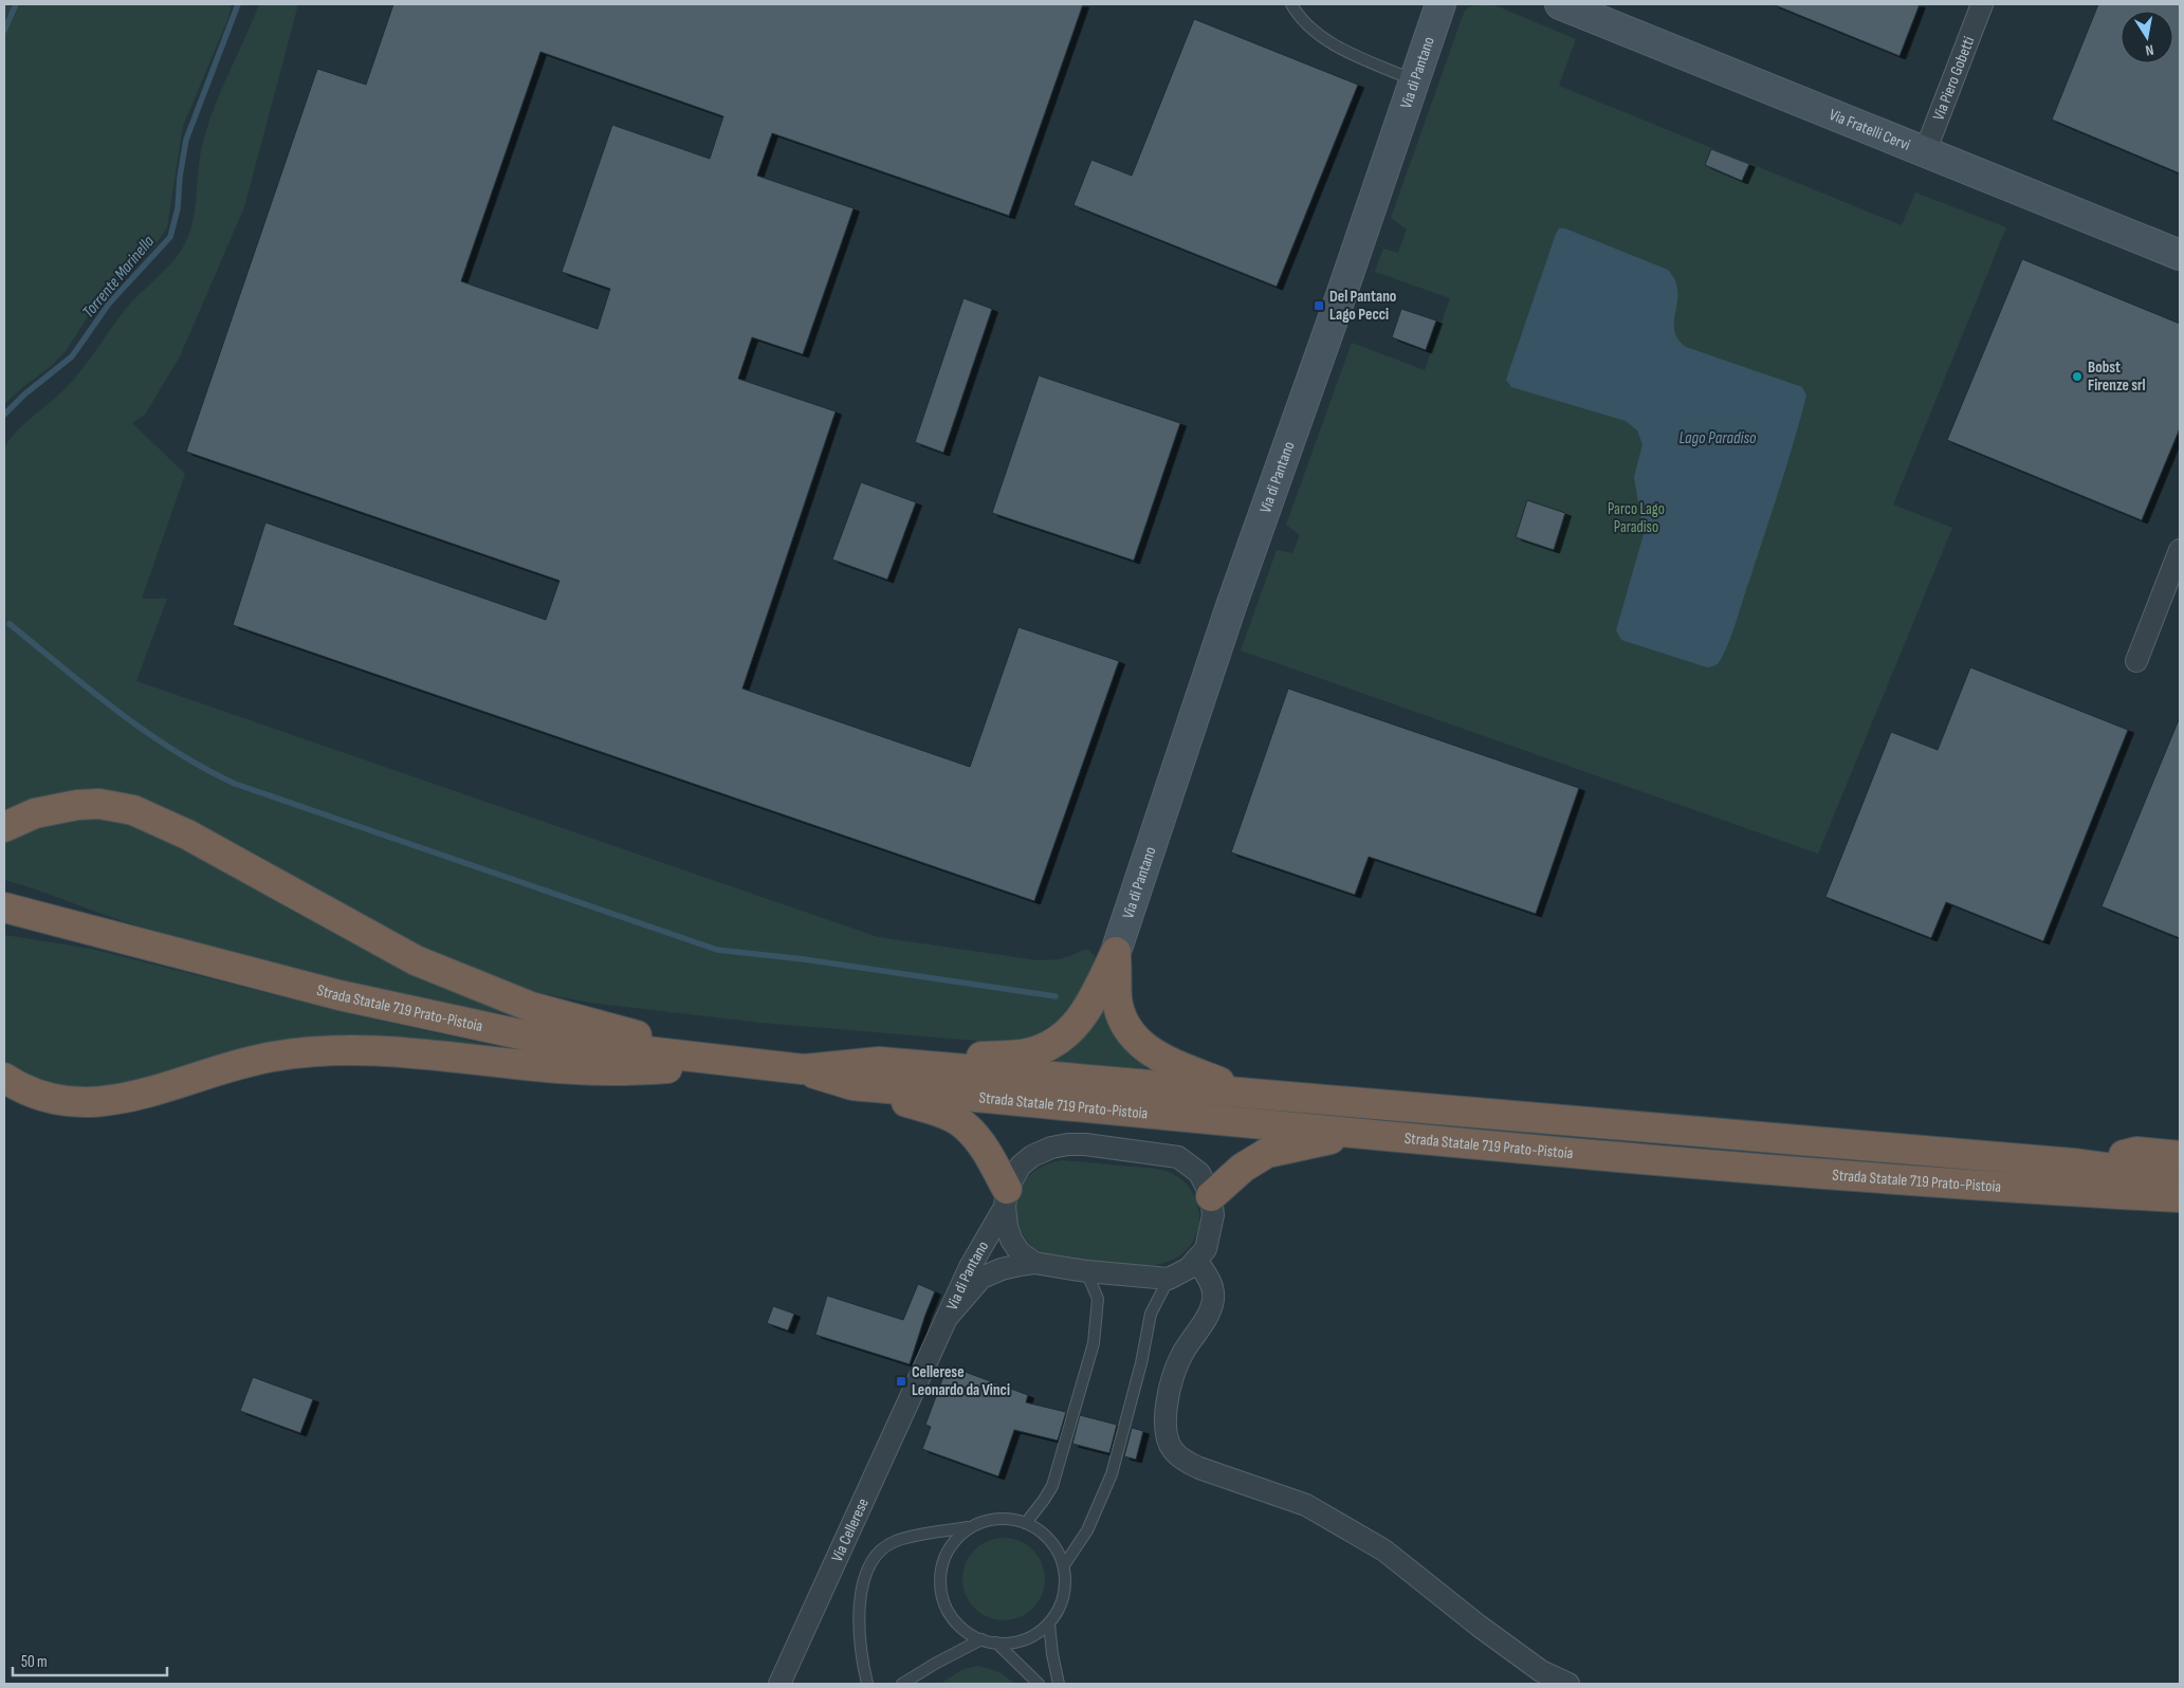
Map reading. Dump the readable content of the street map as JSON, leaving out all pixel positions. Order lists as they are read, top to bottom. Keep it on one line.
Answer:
{"streets":{"highway":["Strada Statale 719 Prato-Pistoia"],"street":["Via di Pantano","Via Piero Gobetti","Via Fratelli Cervi","Via Cellerese"]},"crossings":[["Via di Pantano","Via Cellerese"],["Via Piero Gobetti","Via Fratelli Cervi"]],"water":["Torrente Marinella","Lago Paradiso"],"parks":["Parco Lago Paradiso"],"places":{"transit":["Del Pantano Lago Pecci","Cellerese Leonardo da Vinci"],"other":["Bobst Firenze srl"]},"scale_bar":"50 m","north":"bottom"}
